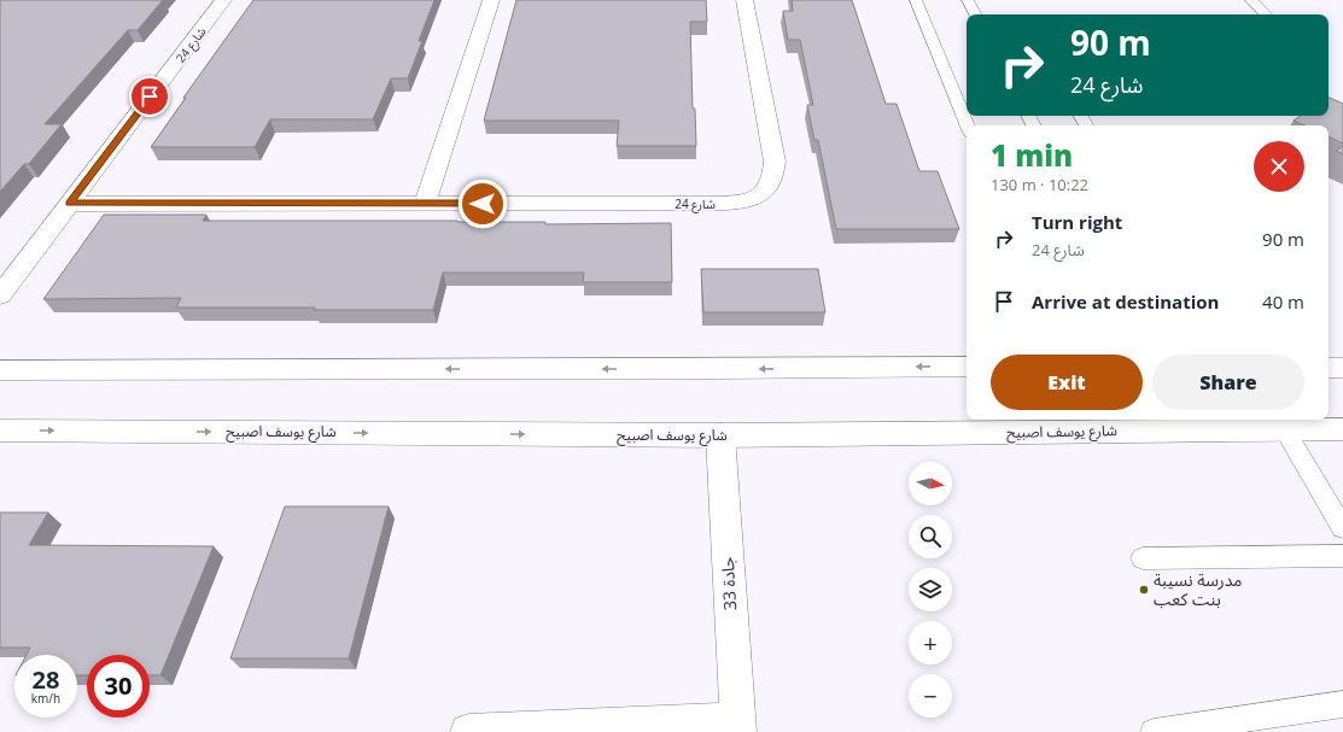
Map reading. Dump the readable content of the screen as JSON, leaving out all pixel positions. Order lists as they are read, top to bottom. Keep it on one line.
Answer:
{"streets":{"street":["شارع 24","شارع يوسف اصبيح","جادة 33"]},"crossings":[["شارع يوسف اصبيح","جادة 33"]],"places":["مدرسة نسيبة بنت كعب"],"north":"right","page":{"turn":["90 m","شارع 24"],"heading":["1 min","130 m · 10:22"],"list":[{"name":"Turn right","note":"شارع 24","value":"90 m"},{"name":"Arrive at destination","value":"40 m"}],"buttons":["Exit","Share"],"map_buttons":["+","−"],"speed":"28 km/h","limit":"30"}}
